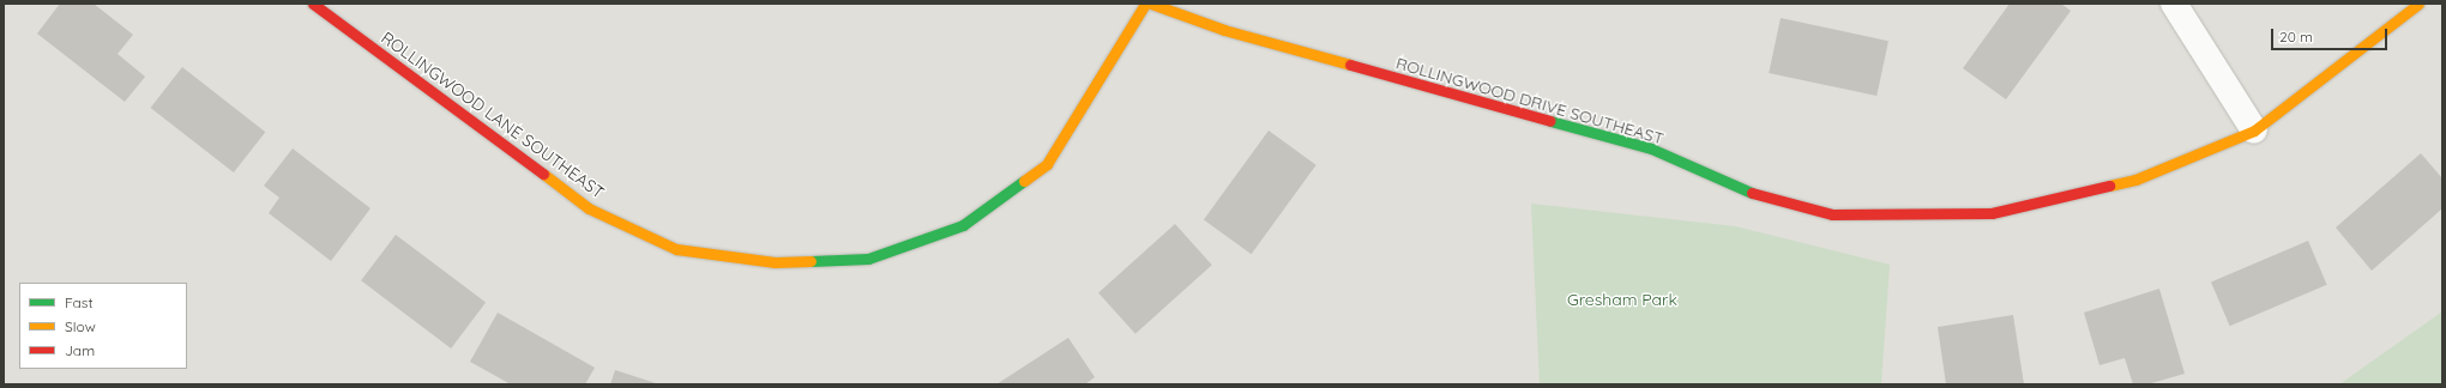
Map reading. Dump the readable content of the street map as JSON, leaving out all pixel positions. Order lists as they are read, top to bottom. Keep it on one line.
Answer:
{"streets":{"street":["ROLLINGWOOD DRIVE SOUTHEAST","ROLLINGWOOD LANE SOUTHEAST"]},"parks":["Gresham Park"],"legend":["Fast","Slow","Jam"],"scale_bar":"20 m"}
